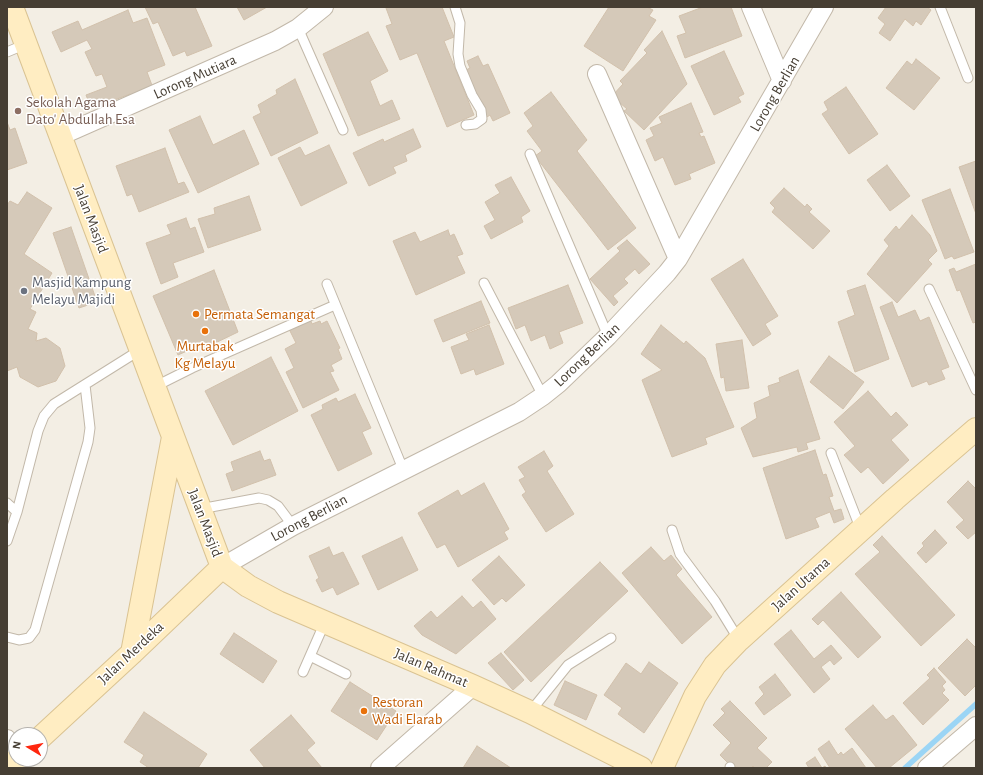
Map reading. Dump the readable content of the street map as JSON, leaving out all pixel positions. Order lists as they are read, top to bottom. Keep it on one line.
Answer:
{"streets":{"main road":["Jalan Masjid","Jalan Utama","Jalan Merdeka","Jalan Rahmat"],"street":["Lorong Mutiara","Lorong Berlian"]},"crossings":[["Lorong Mutiara","Jalan Masjid"],["Lorong Berlian","Jalan Masjid"],["Lorong Berlian","Jalan Merdeka"],["Lorong Berlian","Jalan Rahmat"],["Jalan Masjid","Jalan Merdeka"],["Jalan Masjid","Jalan Rahmat"],["Jalan Merdeka","Jalan Rahmat"]],"places":["Sekolah Agama Dato' Abdullah Esa","Masjid Kampung Melayu Majidi","Permata Semangat","Murtabak Kg Melayu","Restoran Wadi Elarab"],"north":"left"}
